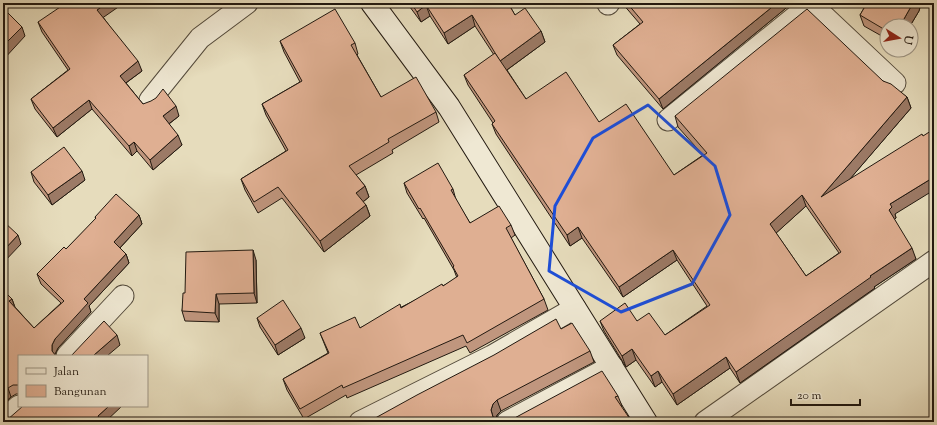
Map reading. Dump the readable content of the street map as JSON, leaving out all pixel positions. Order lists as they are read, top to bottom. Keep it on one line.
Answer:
{"legend":["Jalan","Bangunan"],"scale_bar":"20 m","north":"right"}
